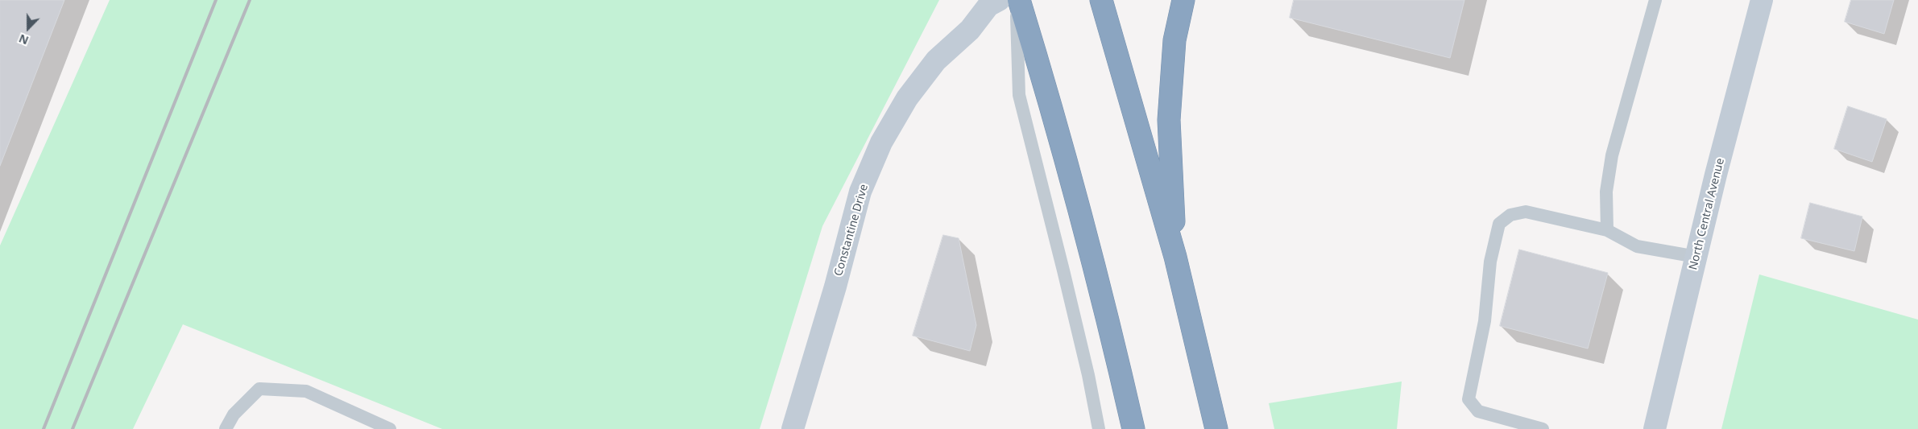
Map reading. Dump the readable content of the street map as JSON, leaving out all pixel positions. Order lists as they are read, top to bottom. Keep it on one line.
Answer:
{"streets":{"street":["North Central Avenue","Constantine Drive"]},"north":"bottom"}
